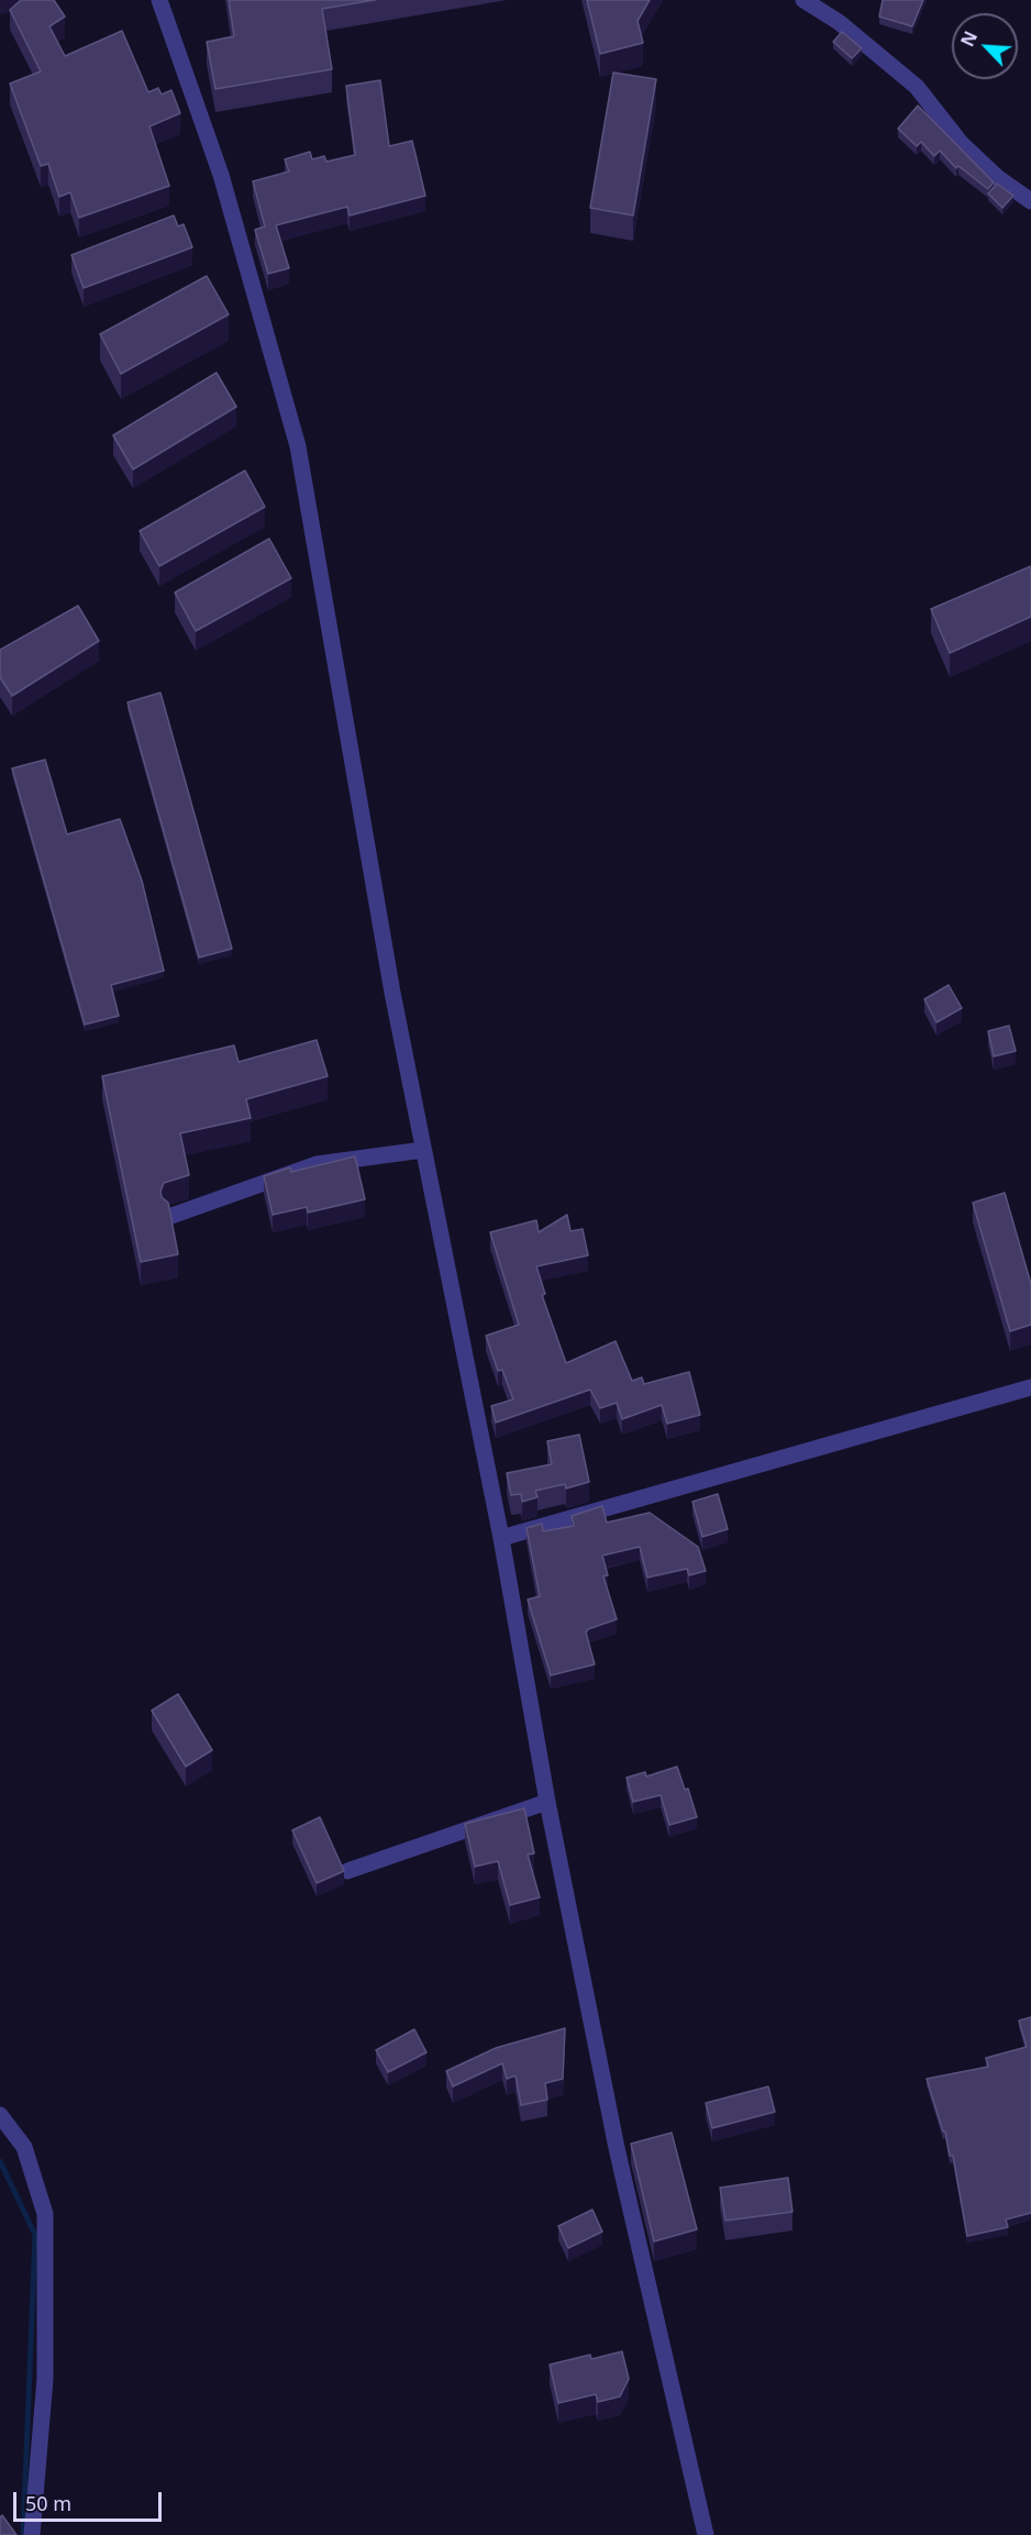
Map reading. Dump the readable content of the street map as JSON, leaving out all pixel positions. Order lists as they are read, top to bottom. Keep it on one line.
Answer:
{"scale_bar":"50 m","north":"top left"}
